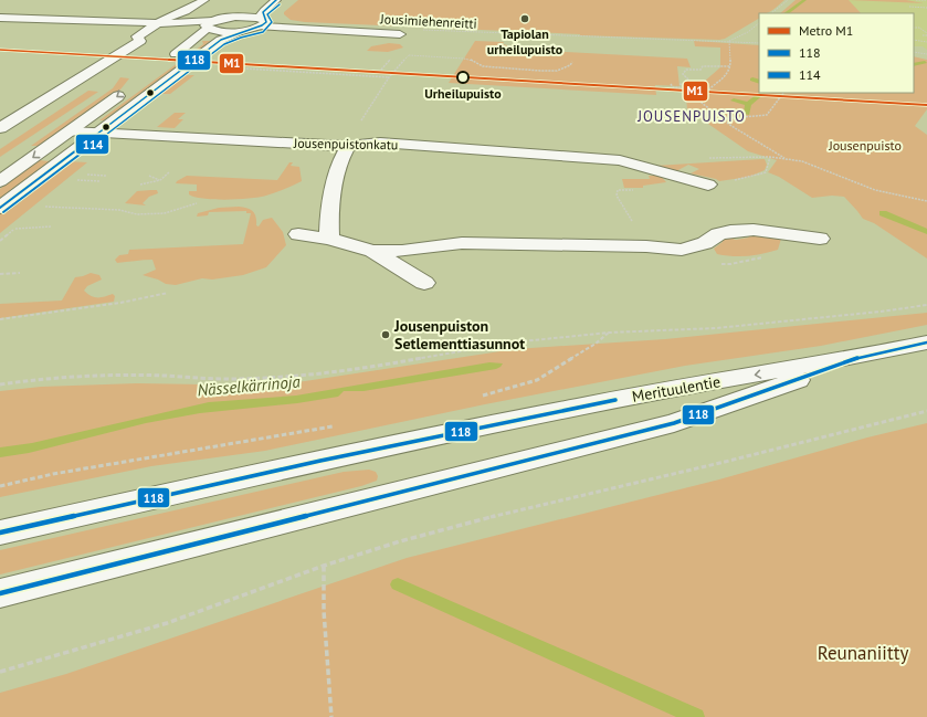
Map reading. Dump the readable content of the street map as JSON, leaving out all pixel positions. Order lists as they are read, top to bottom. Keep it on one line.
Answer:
{"streets":{"main road":["Jousenpuistonkatu","Merituulentie"],"path":["Jousimiehenreitti"]},"districts":["JOUSENPUISTO"],"water":["Nässelkärrinoja"],"parks":["Jousenpuisto","Reunaniitty"],"places":["Tapiolan urheilupuisto","Urheilupuisto","Jousenpuiston Setlementtiasunnot"],"lines":["transit line 118","transit line 114","metro line M1"],"legend":["Metro M1","118","114"]}
